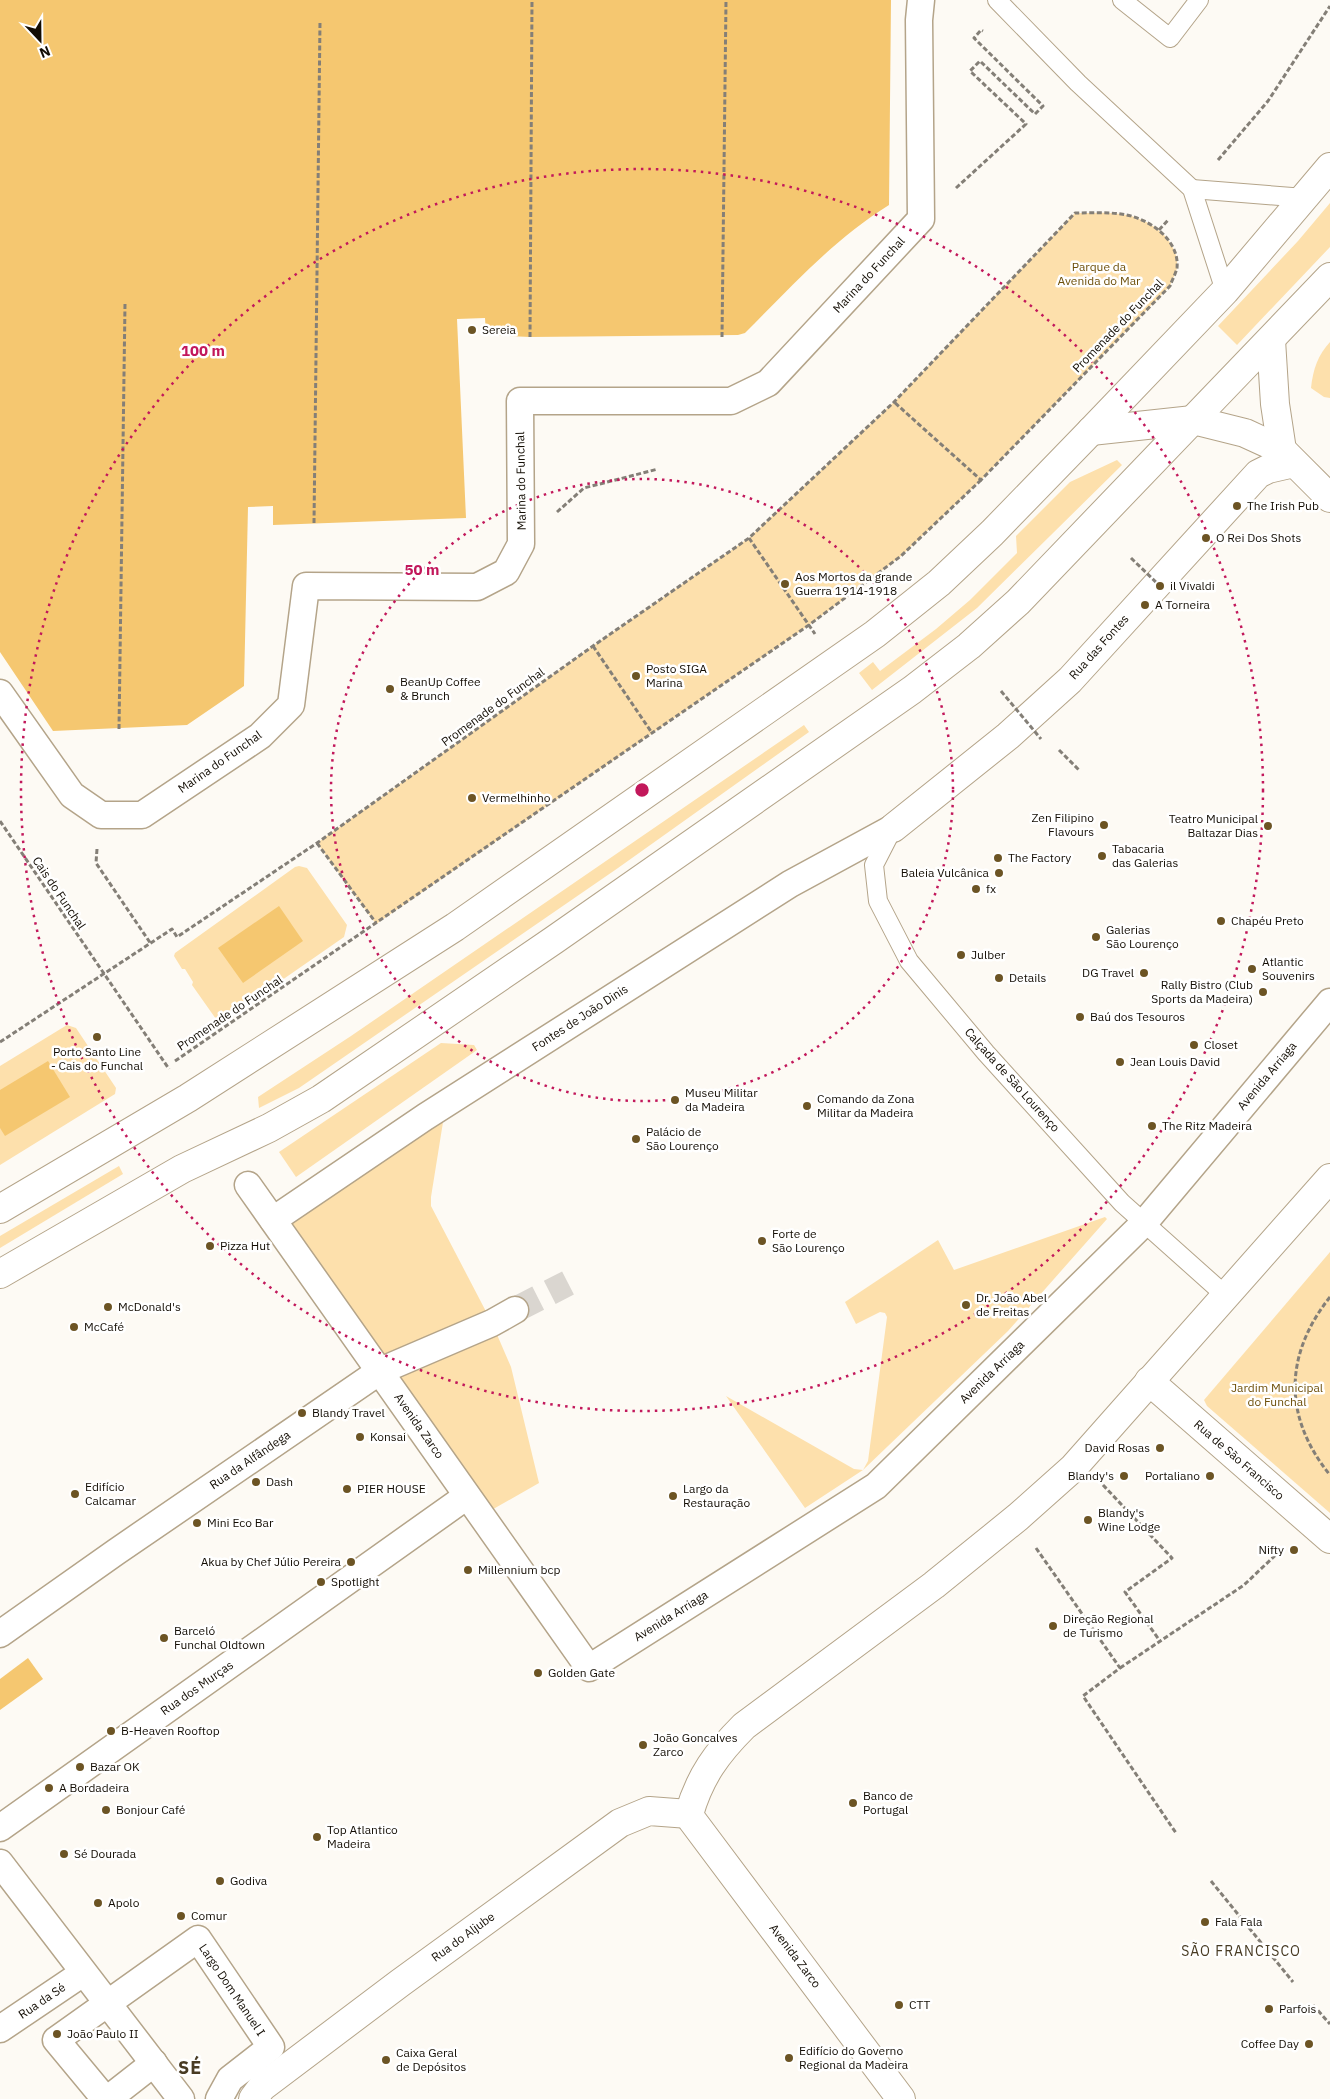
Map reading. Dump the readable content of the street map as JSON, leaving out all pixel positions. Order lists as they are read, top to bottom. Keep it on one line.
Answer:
{"streets":{"main road":["Rua das Fontes","Avenida Zarco","Rua de São Francisco","Rua do Aljube"],"street":["Marina do Funchal","Fontes de João Dinis","Avenida Arriaga","Rua da Alfândega","Rua dos Murças","Largo Dom Manuel I","Rua da Sé"],"lane":["Calçada de São Lourenço"],"path":["Promenade do Funchal","Cais do Funchal"]},"crossings":[["Promenade do Funchal","Cais do Funchal"],["Rua das Fontes","Fontes de João Dinis"],["Rua das Fontes","Calçada de São Lourenço"],["Fontes de João Dinis","Calçada de São Lourenço"],["Fontes de João Dinis","Avenida Zarco"],["Avenida Arriaga","Calçada de São Lourenço"],["Avenida Arriaga","Avenida Zarco"],["Avenida Zarco","Rua da Alfândega"],["Avenida Zarco","Rua dos Murças"],["Avenida Zarco","Rua do Aljube"]],"districts":["SÃO FRANCISCO","SÉ"],"parks":["Parque da Avenida do Mar","Jardim Municipal do Funchal"],"places":["Sereia","The Irish Pub","O Rei Dos Shots","Aos Mortos da grande Guerra 1914-1918","il Vivaldi","A Torneira","Posto SIGA Marina","BeanUp Coffee & Brunch","Vermelhinho","Zen Filipino Flavours","Teatro Municipal Baltazar Dias","Tabacaria das Galerias","The Factory","Baleia Vulcânica","fx","Chapéu Preto","Galerias São Lourenço","Julber","Atlantic Souvenirs","DG Travel","Details","Rally Bistro (Club Sports da Madeira)","Baú dos Tesouros","Porto Santo Line - Cais do Funchal","Closet","Jean Louis David","Museu Militar da Madeira","Comando da Zona Militar da Madeira","The Ritz Madeira","Palácio de São Lourenço","Forte de São Lourenço","Pizza Hut","Dr. João Abel de Freitas","McDonald's","McCafé","Blandy Travel","Konsai","David Rosas","Blandy's","Portaliano","Dash","PIER HOUSE","Edifício Calcamar","Largo da Restauração","Blandy's Wine Lodge","Mini Eco Bar","Nifty","Akua by Chef Júlio Pereira","Millennium bcp","Spotlight","Direção Regional de Turismo","Barceló Funchal Oldtown","Golden Gate","B-Heaven Rooftop","João Goncalves Zarco","Bazar OK","A Bordadeira","Banco de Portugal","Bonjour Café","Top Atlantico Madeira","Sé Dourada","Godiva","Apolo","Comur","Fala Fala","CTT","Parfois","João Paulo II","Coffee Day","Edifício do Governo Regional da Madeira","Caixa Geral de Depósitos"],"north":"bottom","rings":["100 m","50 m"]}
